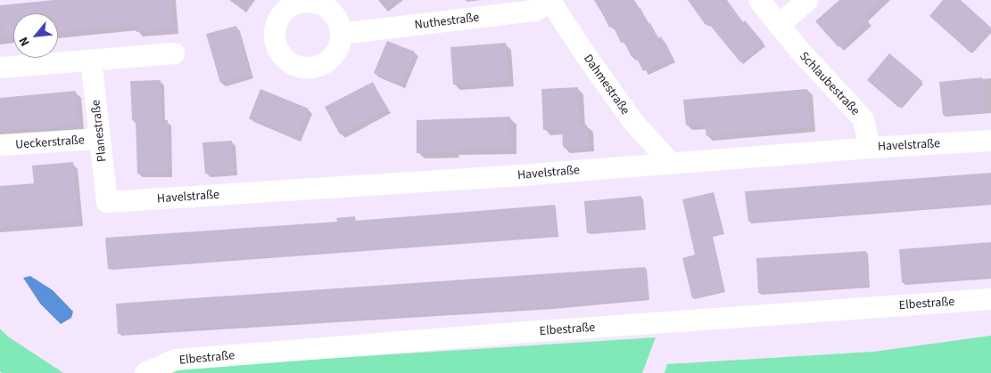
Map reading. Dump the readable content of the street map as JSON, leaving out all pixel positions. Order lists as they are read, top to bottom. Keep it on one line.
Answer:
{"streets":{"street":["Nuthestraße","Schlaubestraße","Dahmestraße","Planestraße","Ueckerstraße","Havelstraße","Elbestraße"]},"crossings":[["Nuthestraße","Dahmestraße"],["Schlaubestraße","Havelstraße"],["Dahmestraße","Havelstraße"],["Planestraße","Ueckerstraße"],["Planestraße","Havelstraße"]],"north":"bottom left"}
